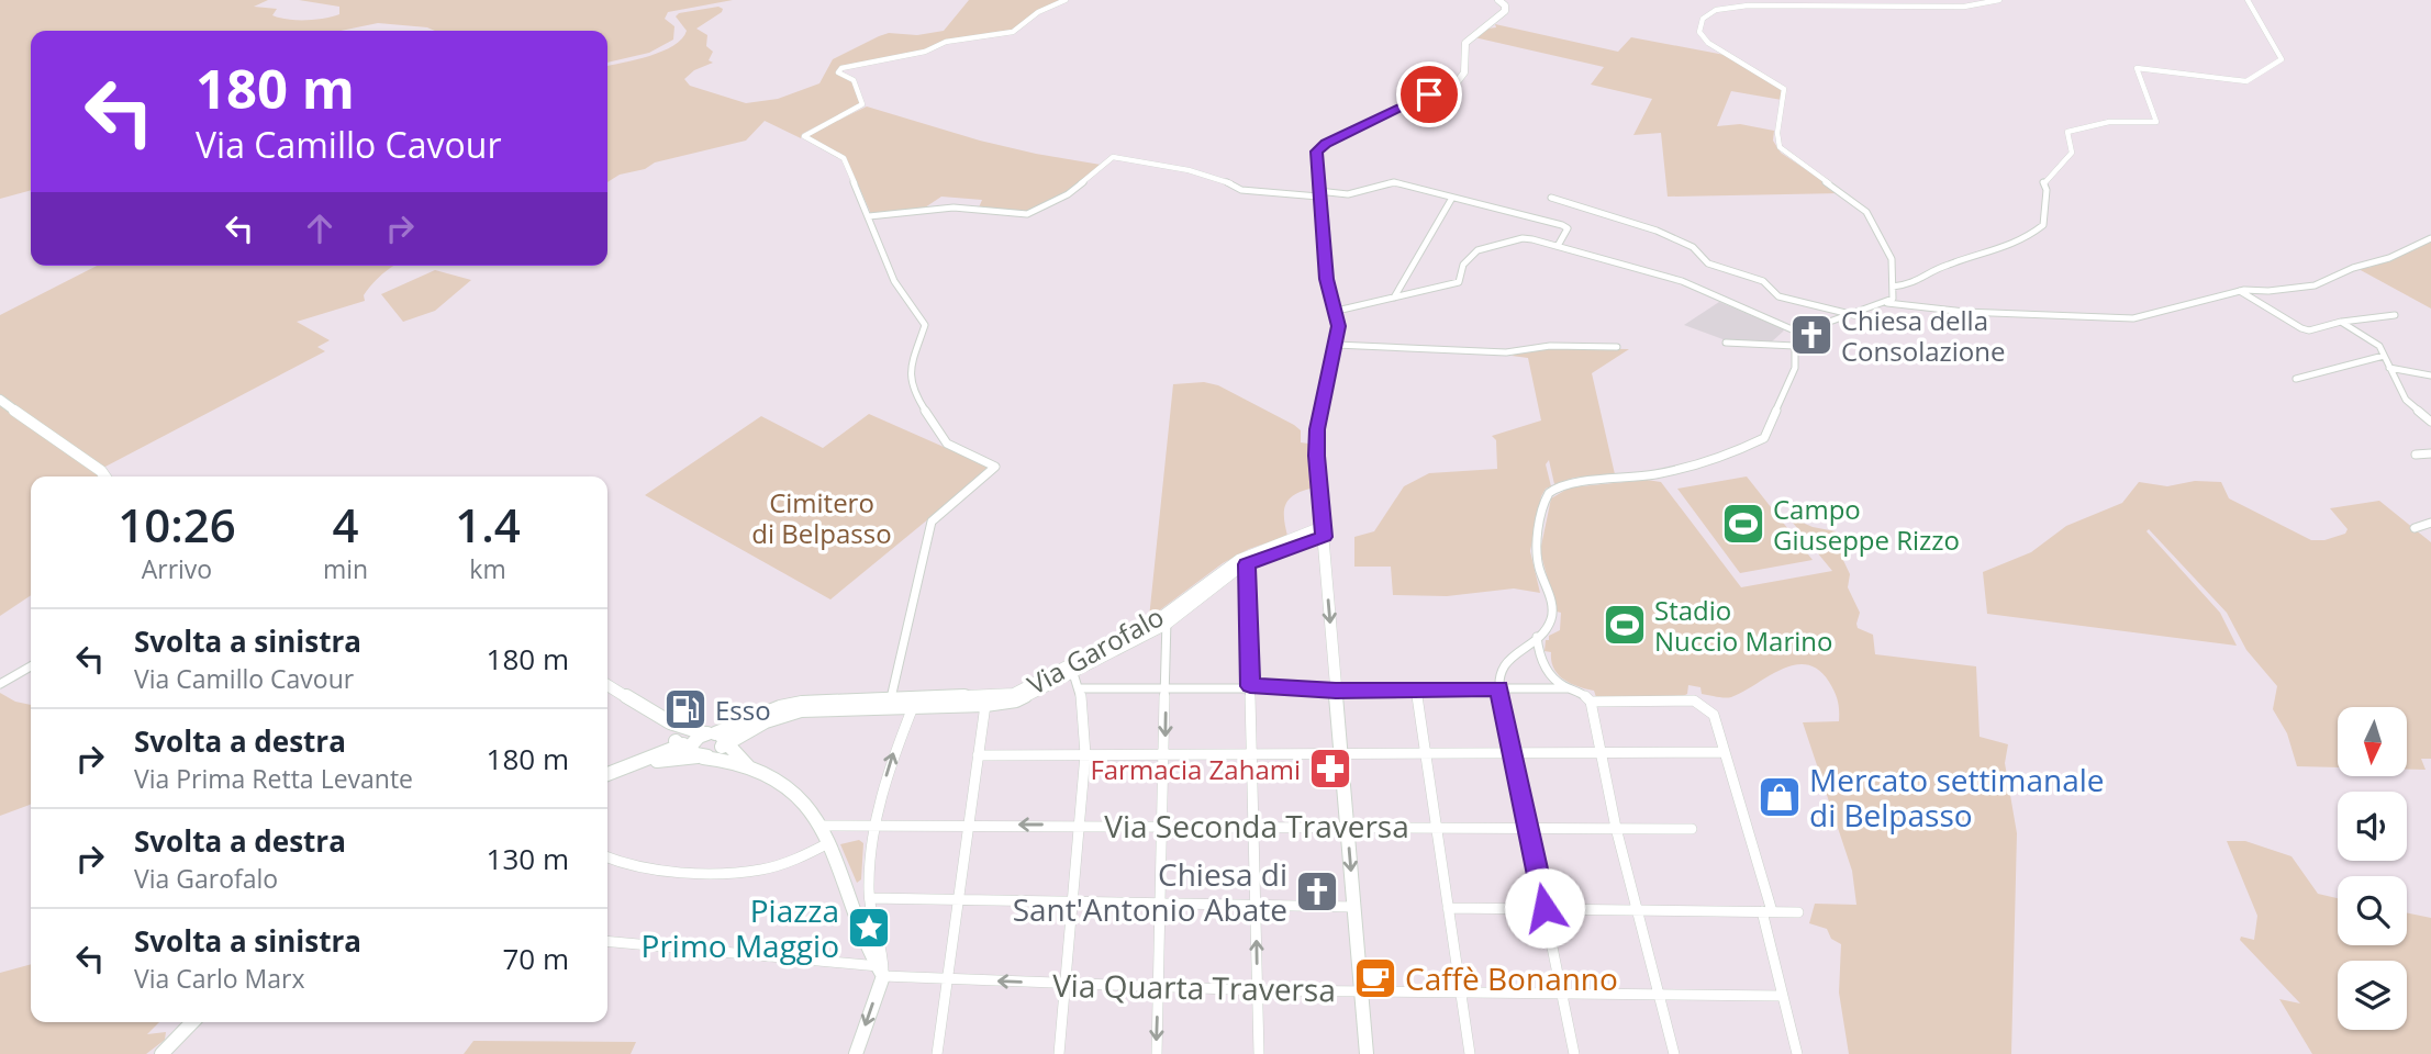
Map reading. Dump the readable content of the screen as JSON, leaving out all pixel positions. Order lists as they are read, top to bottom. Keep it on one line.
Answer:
{"streets":{"main road":["Via Garofalo"],"street":["Via Seconda Traversa","Via Quarta Traversa"]},"parks":["Cimitero di Belpasso"],"places":{"church":["Chiesa della Consolazione","Chiesa di Sant'Antonio Abate"],"sports":["Campo Giuseppe Rizzo","Stadio Nuccio Marino"],"fuel station":["Esso"],"pharmacy":["Farmacia Zahami"],"shop":["Mercato settimanale di Belpasso"],"place":["Piazza Primo Maggio"],"cafe":["Caffè Bonanno"]},"north":"bottom","page":{"turn":["180 m","Via Camillo Cavour"],"eta":["10:26","Arrivo","4","min","1.4","km"],"list":[{"name":"Svolta a sinistra","note":"Via Camillo Cavour","value":"180 m"},{"name":"Svolta a destra","note":"Via Prima Retta Levante","value":"180 m"},{"name":"Svolta a destra","note":"Via Garofalo","value":"130 m"},{"name":"Svolta a sinistra","note":"Via Carlo Marx","value":"70 m"}]}}
